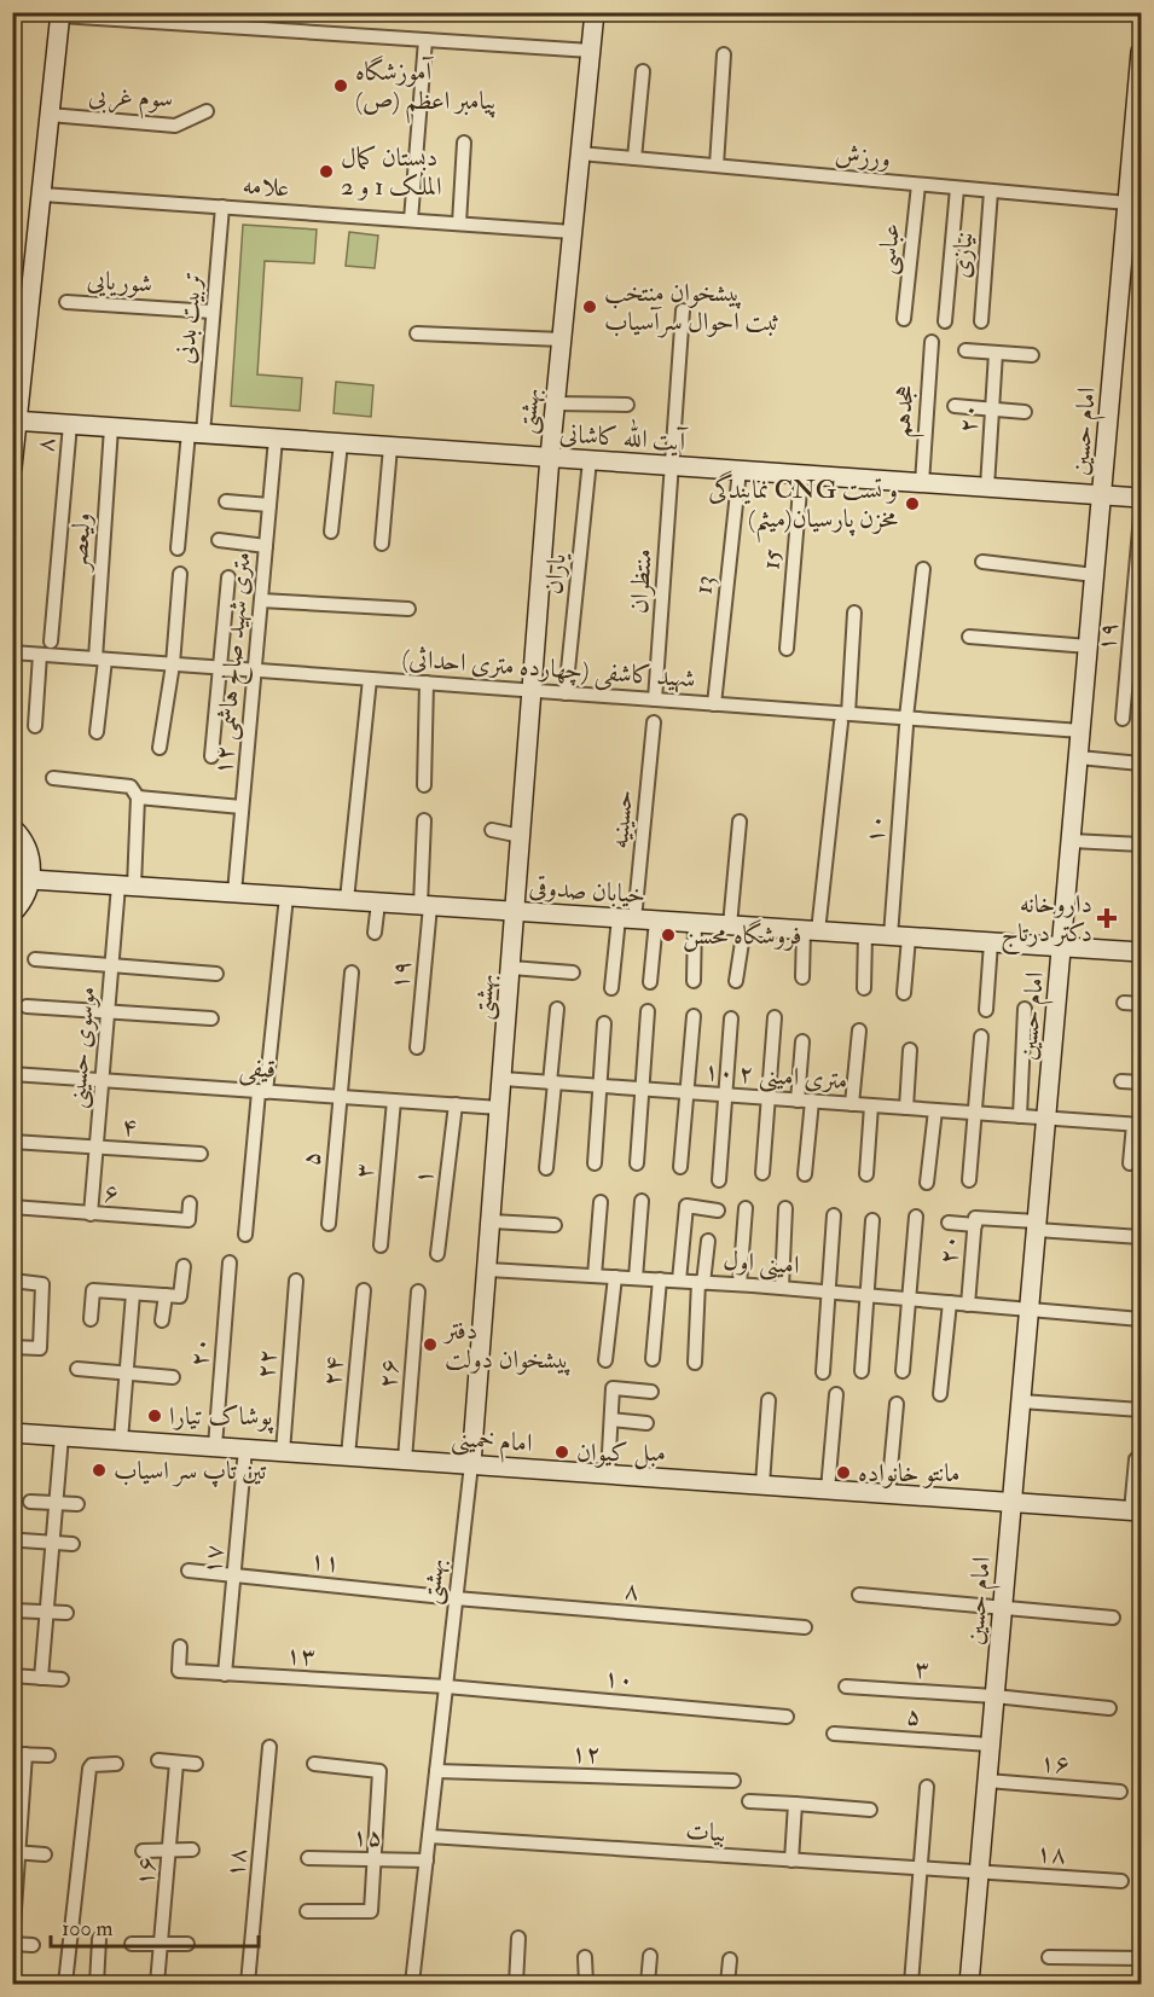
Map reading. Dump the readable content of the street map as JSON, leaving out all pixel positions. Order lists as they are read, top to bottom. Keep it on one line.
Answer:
{"streets":{"street":["سوم غربی","ورزش","علامه","عباسی","نیازی","شوریایی","تربیت بدنی","بهشتی","هجدهم","۲۰","امام حسین","آیت الله کاشانی","۸","ولیعصر","15","یاران","منتظران","13","۱۹","۱۲ متری شهید صالح هاشمی","شهید کاشفی (چهارده متری احداثی)","حسینیه","۱۰","خیابان صدوقی","موسوی حسینی","قیفی","۱۰ متری امینی ۲","۴","۵","۳","۱","۶","امینی اول","۲۲","۲۴","۲۶","امام خمینی","۱۷","۱۱","۱۳","۱۲","۱۶","بیات","۱۵","۱۸"]},"crossings":[["ورزش","عباسی"],["ورزش","نیازی"],["ورزش","بهشتی"],["ورزش","امام حسین"],["علامه","تربیت بدنی"],["علامه","بهشتی"],["شوریایی","تربیت بدنی"],["تربیت بدنی","آیت الله کاشانی"],["بهشتی","آیت الله کاشانی"],["بهشتی","۸"],["بهشتی","شهید کاشفی (چهارده متری احداثی)"],["بهشتی","۱۰"],["بهشتی","خیابان صدوقی"],["بهشتی","قیفی"],["بهشتی","۱۰ متری امینی ۲"],["بهشتی","امینی اول"],["بهشتی","امام خمینی"],["بهشتی","۱۱"],["بهشتی","۱۳"],["بهشتی","۱۲"],["بهشتی","بیات"],["بهشتی","۱۵"],["هجدهم","آیت الله کاشانی"],["۲۰","امام حسین"],["۲۰","آیت الله کاشانی"],["۲۰","امینی اول"],["۲۰","امام خمینی"],["امام حسین","آیت الله کاشانی"],["امام حسین","شهید کاشفی (چهارده متری احداثی)"],["امام حسین","خیابان صدوقی"],["امام حسین","۱۰ متری امینی ۲"],["امام حسین","۵"],["امام حسین","۳"],["امام حسین","امینی اول"],["امام حسین","امام خمینی"],["امام حسین","۱۶"],["امام حسین","بیات"],["امام حسین","۱۸"],["آیت الله کاشانی","۸"],["آیت الله کاشانی","ولیعصر"],["آیت الله کاشانی","15"],["آیت الله کاشانی","یاران"],["آیت الله کاشانی","منتظران"],["آیت الله کاشانی","13"],["آیت الله کاشانی","۱۲ متری شهید صالح هاشمی"],["۸","۱۱"],["ولیعصر","شهید کاشفی (چهارده متری احداثی)"],["یاران","شهید کاشفی (چهارده متری احداثی)"],["منتظران","شهید کاشفی (چهارده متری احداثی)"],["13","شهید کاشفی (چهارده متری احداثی)"],["۱۹","خیابان صدوقی"],["۱۲ متری شهید صالح هاشمی","شهید کاشفی (چهارده متری احداثی)"],["۱۲ متری شهید صالح هاشمی","خیابان صدوقی"],["شهید کاشفی (چهارده متری احداثی)","۱۰"],["حسینیه","خیابان صدوقی"],["۱۰","خیابان صدوقی"],["۱۰","۱۳"],["خیابان صدوقی","موسوی حسینی"],["موسوی حسینی","قیفی"],["موسوی حسینی","۴"],["موسوی حسینی","۶"],["قیفی","۵"],["قیفی","۳"],["قیفی","۱"],["۲۲","امام خمینی"],["۲۴","امام خمینی"],["۲۶","امام خمینی"],["امام خمینی","۱۷"],["۱۷","۱۱"],["۱۷","۱۳"],["بیات","۱۸"]],"places":{"other":["آموزشگاه پیامبر اعظم (ص)","دبستان کمال الملک 1 و 2","پیشخوان منتخب ثبت احوال سرآسیاب","نمایندگی CNG و تست مخزن پارسیان(میثم)","فروشگاه محسن","دفتر پیشخوان دولت","پوشاک تیارا","مبل کیوان","تین تاپ سر اسیاب","مانتو خانواده"],"health":["داروخانه دکتر درتاج"]},"scale_bar":"100 m"}
